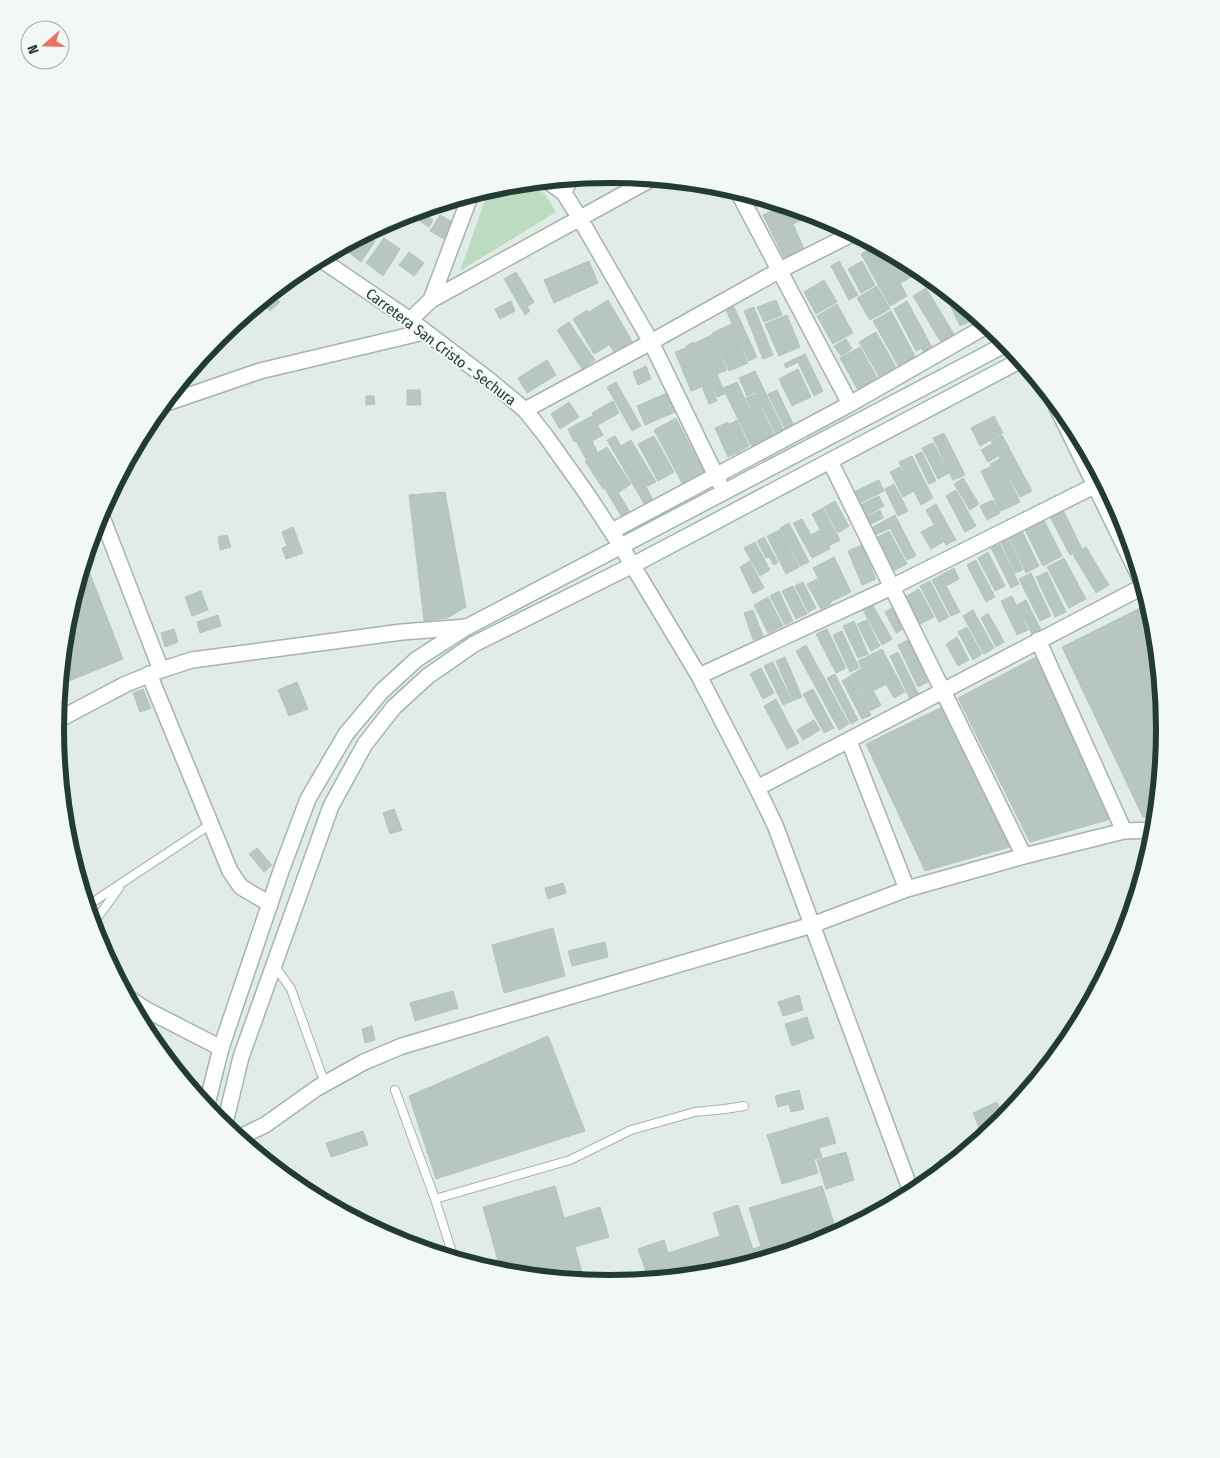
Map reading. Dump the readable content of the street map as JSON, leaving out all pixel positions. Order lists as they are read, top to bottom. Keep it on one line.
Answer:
{"streets":{"street":["Carretera San Cristo - Sechura"]},"north":"left"}
